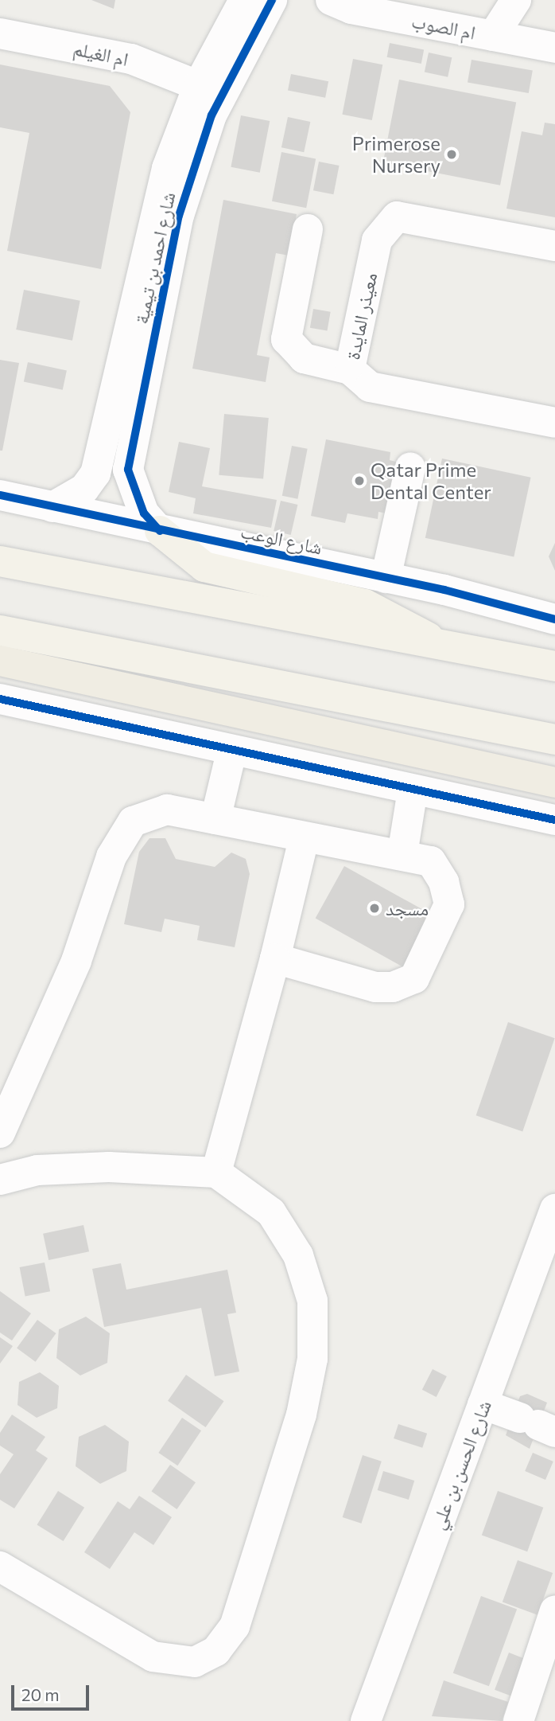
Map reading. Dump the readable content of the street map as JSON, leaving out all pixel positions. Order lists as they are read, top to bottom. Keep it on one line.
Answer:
{"streets":{"street":["ام الصوب","ام الغيلم","شارع احمد بن تيمية","معيذر المايدة","شارع الوعب","شارع الحسن بن علي"]},"crossings":[["ام الغيلم","شارع احمد بن تيمية"],["شارع احمد بن تيمية","شارع الوعب"]],"places":["Primerose Nursery","Qatar Prime Dental Center","مسجد"],"scale_bar":"20 m"}
